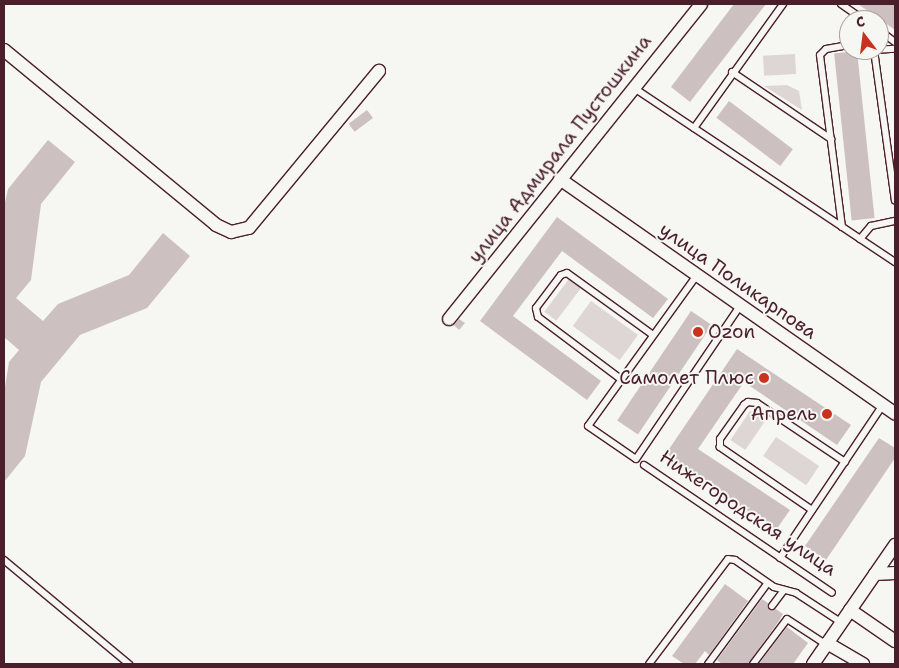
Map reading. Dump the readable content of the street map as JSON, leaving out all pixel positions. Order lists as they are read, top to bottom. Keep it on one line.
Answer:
{"streets":{"street":["улица Адмирала Пустошкина","улица Поликарпова"],"lane":["Нижегородская улица"]},"crossings":[["улица Адмирала Пустошкина","улица Поликарпова"],["улица Поликарпова","Нижегородская улица"]],"places":["Ozon","Самолет Плюс","Апрель"],"north":"top"}
